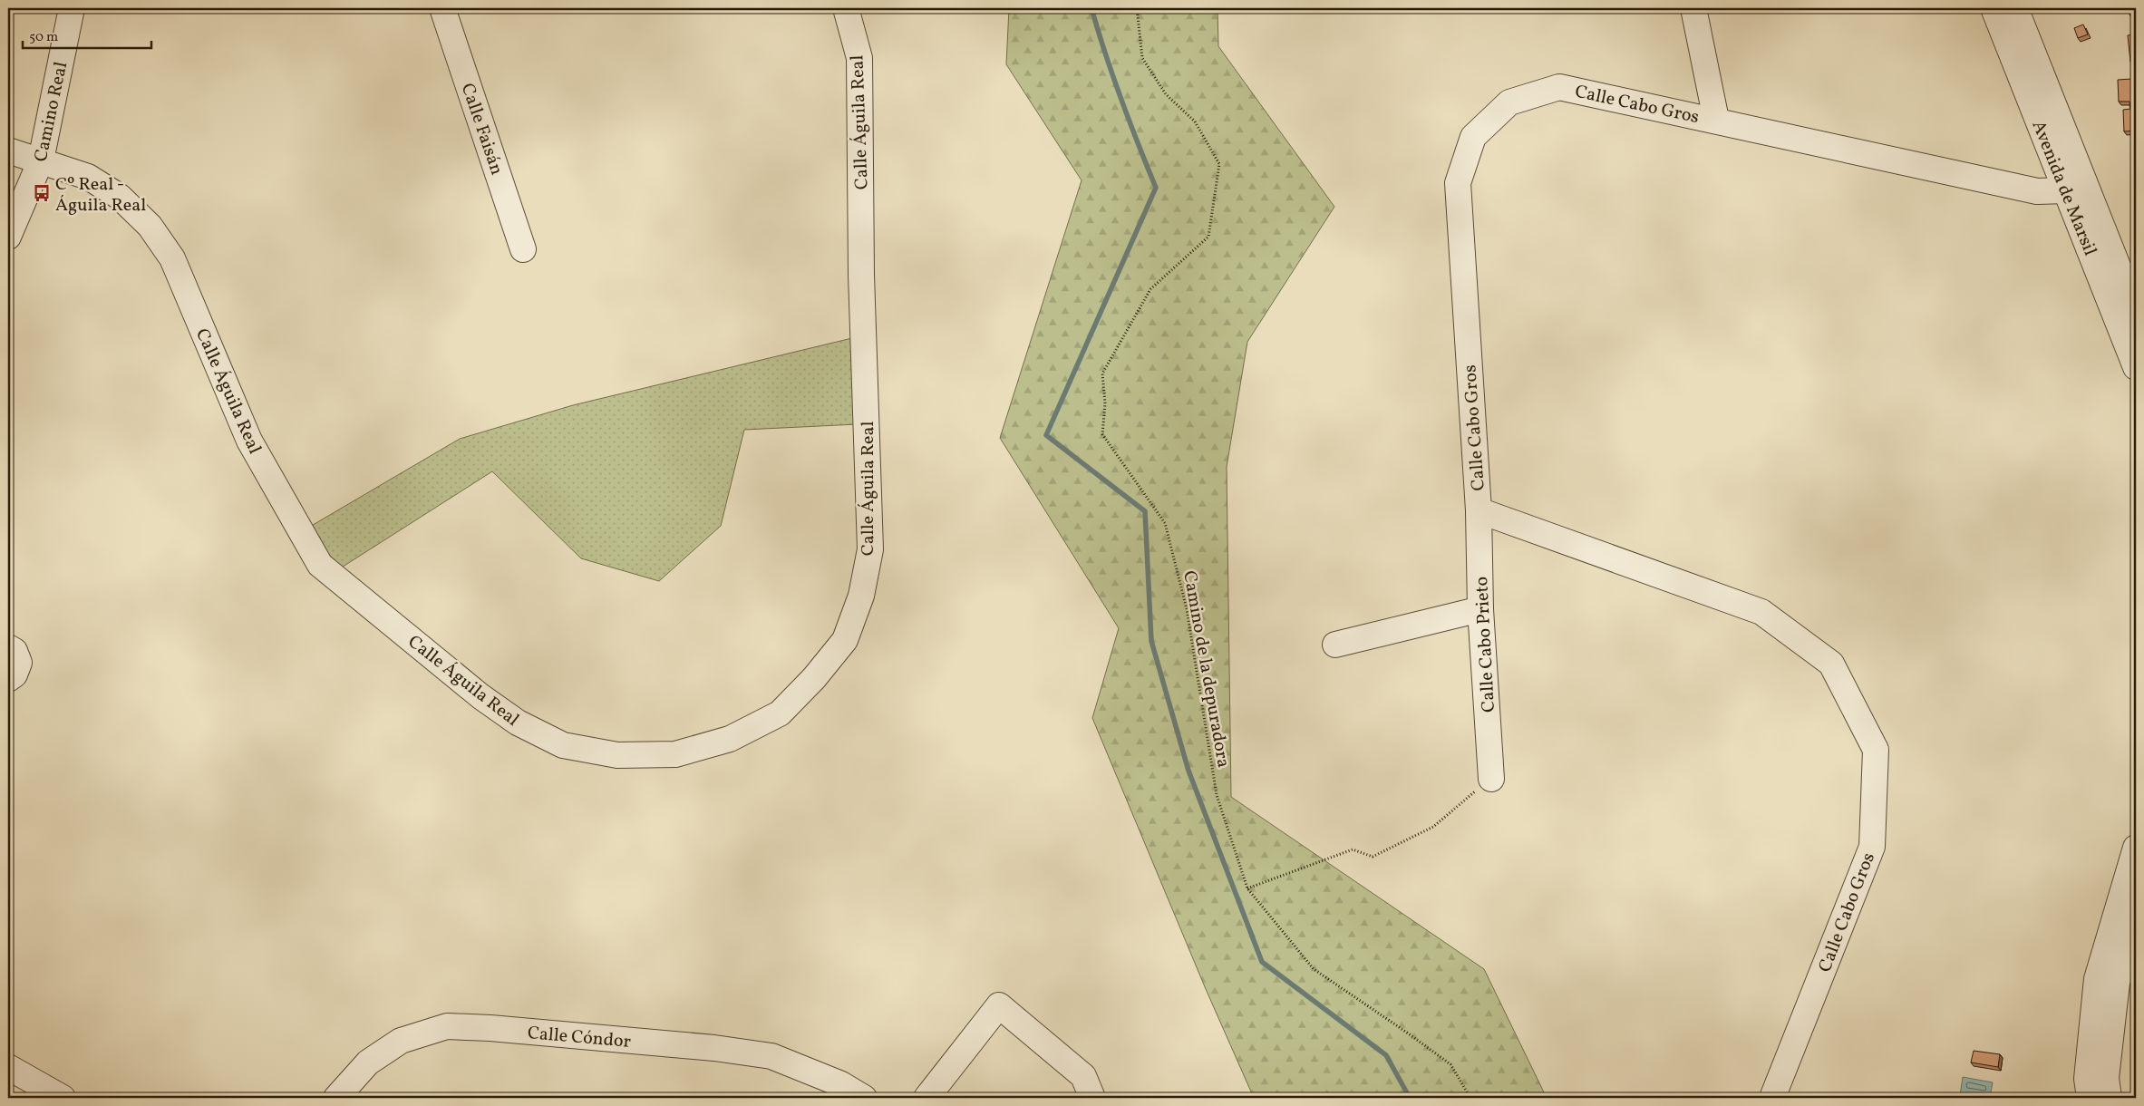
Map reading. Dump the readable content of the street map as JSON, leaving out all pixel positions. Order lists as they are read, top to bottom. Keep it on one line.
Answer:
{"streets":{"street":["Calle Cabo Gros","Camino Real","Calle Águila Real","Calle Faisán","Avenida de Marsil","Calle Cabo Prieto","Calle Cóndor"],"path":["Camino de la depuradora"]},"crossings":[["Calle Cabo Gros","Avenida de Marsil"],["Calle Cabo Gros","Calle Cabo Prieto"],["Camino Real","Calle Águila Real"]],"places":{"bus stop":["Cº Real - Águila Real"]},"scale_bar":"50 m"}
